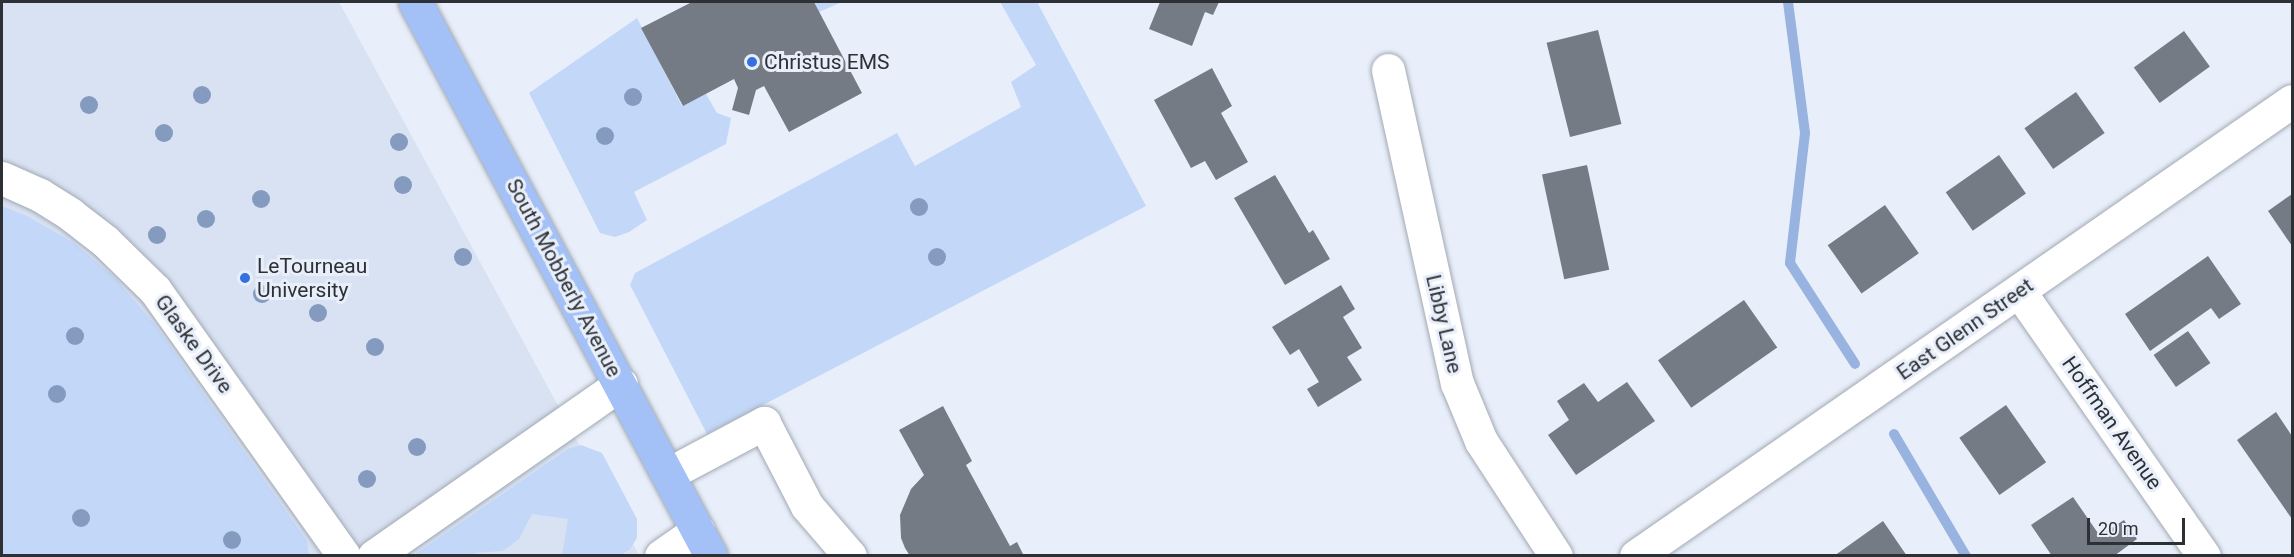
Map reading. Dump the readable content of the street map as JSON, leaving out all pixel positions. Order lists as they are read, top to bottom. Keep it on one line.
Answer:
{"streets":{"main road":["South Mobberly Avenue"],"street":["Libby Lane","East Glenn Street","Glaske Drive","Hoffman Avenue"]},"crossings":[["East Glenn Street","Hoffman Avenue"]],"places":["Christus EMS","LeTourneau University"],"scale_bar":"20 m"}
